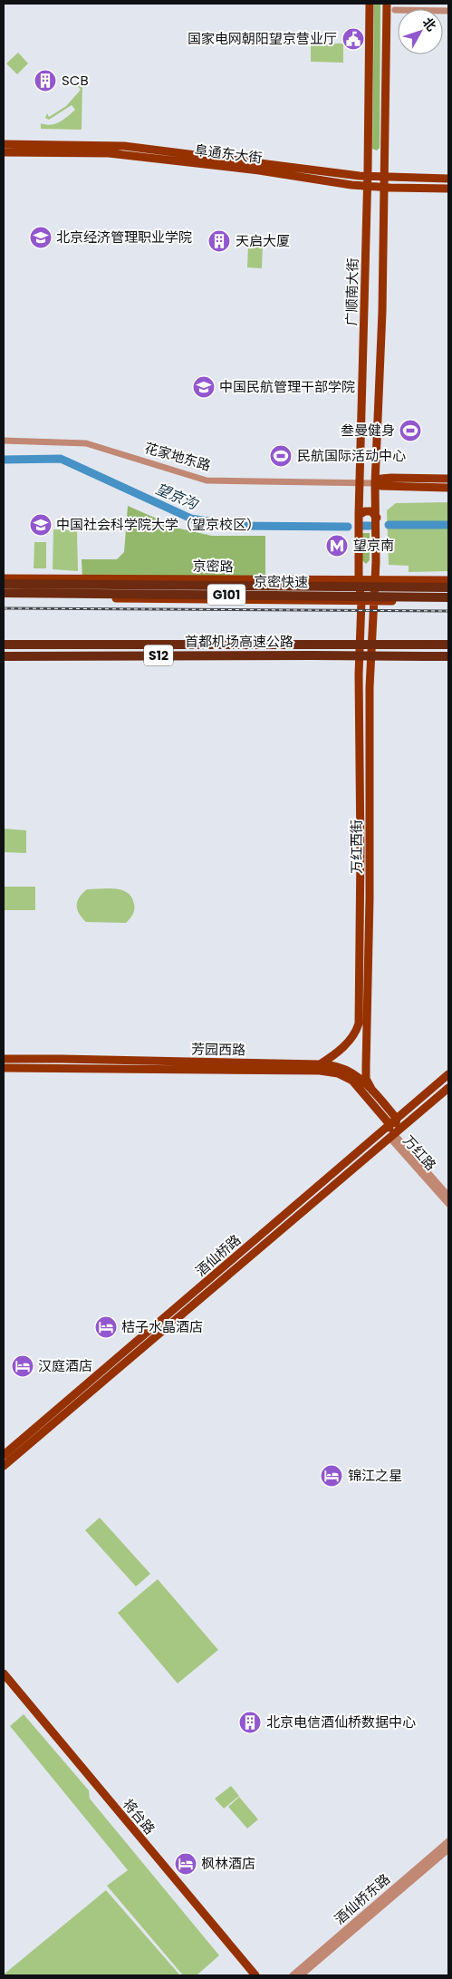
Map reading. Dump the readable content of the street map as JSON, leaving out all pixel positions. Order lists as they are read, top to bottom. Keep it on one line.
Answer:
{"streets":{"highway":["京密快速","G101","首都机场高速公路","S12"],"main road":["阜通东大街","广顺南大街","京密路","万红西街","芳园西路","酒仙桥路","将台路"],"street":["花家地东路","万红路","酒仙桥东路"]},"crossings":[["阜通东大街","广顺南大街"],["广顺南大街","花家地东路"],["广顺南大街","京密路"],["广顺南大街","万红西街"],["京密路","京密快速"],["京密路","万红西街"],["G101","万红西街"],["万红西街","芳园西路"],["芳园西路","酒仙桥路"],["万红路","酒仙桥路"]],"water":["望京沟"],"places":{"public building":["国家电网朝阳望京营业厅"],"building":["SCB","天启大厦","北京电信酒仙桥数据中心"],"school or university":["北京经济管理职业学院","中国民航管理干部学院","中国社会科学院大学（望京校区）"],"sports":["叁曼健身","民航国际活动中心"],"metro station":["望京南"],"hotel":["桔子水晶酒店","汉庭酒店","锦江之星","枫林酒店"]},"north":"top right"}
